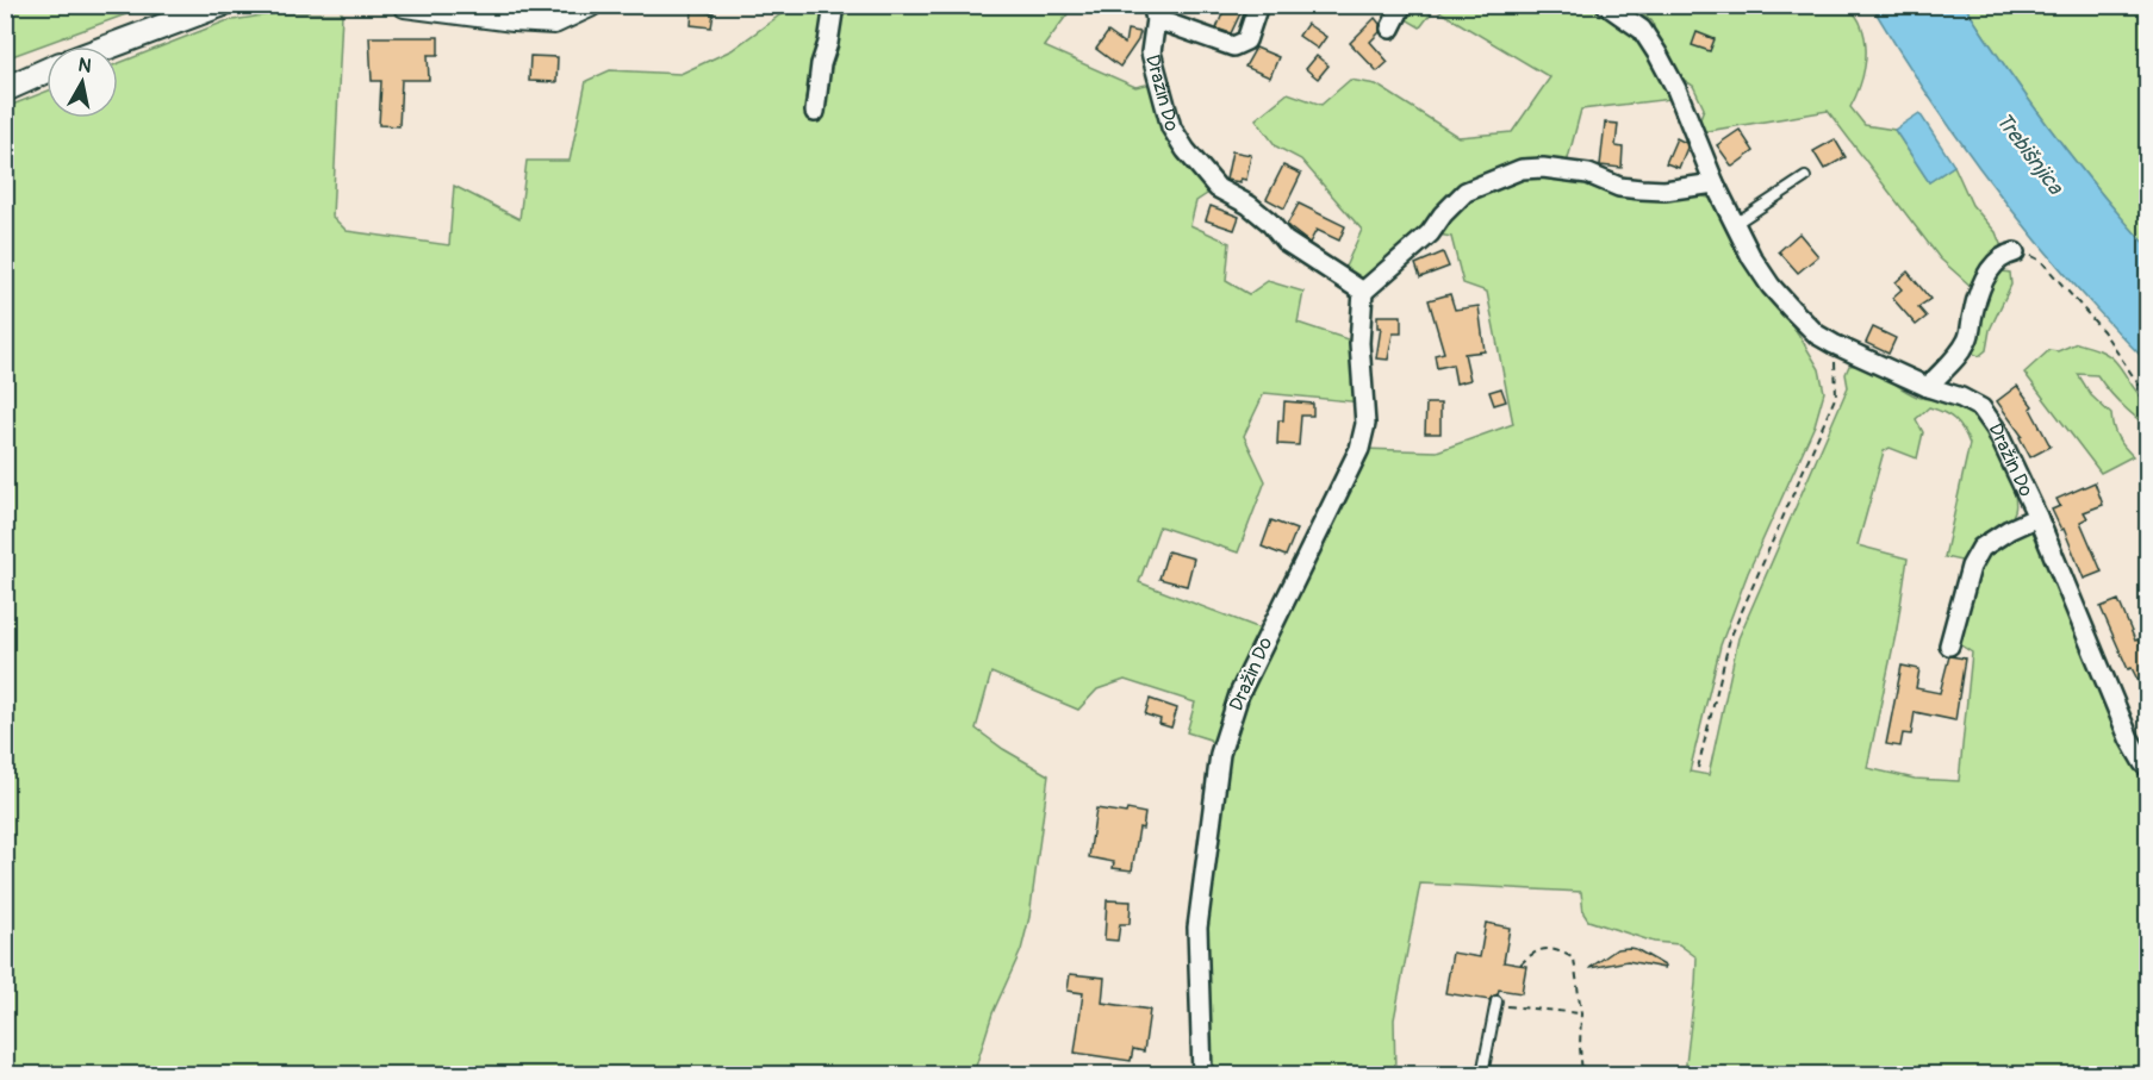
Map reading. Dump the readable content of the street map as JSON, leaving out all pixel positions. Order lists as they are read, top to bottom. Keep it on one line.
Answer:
{"streets":{"street":["Dražin Do"]},"water":["Trebišnjica"],"north":"top"}
